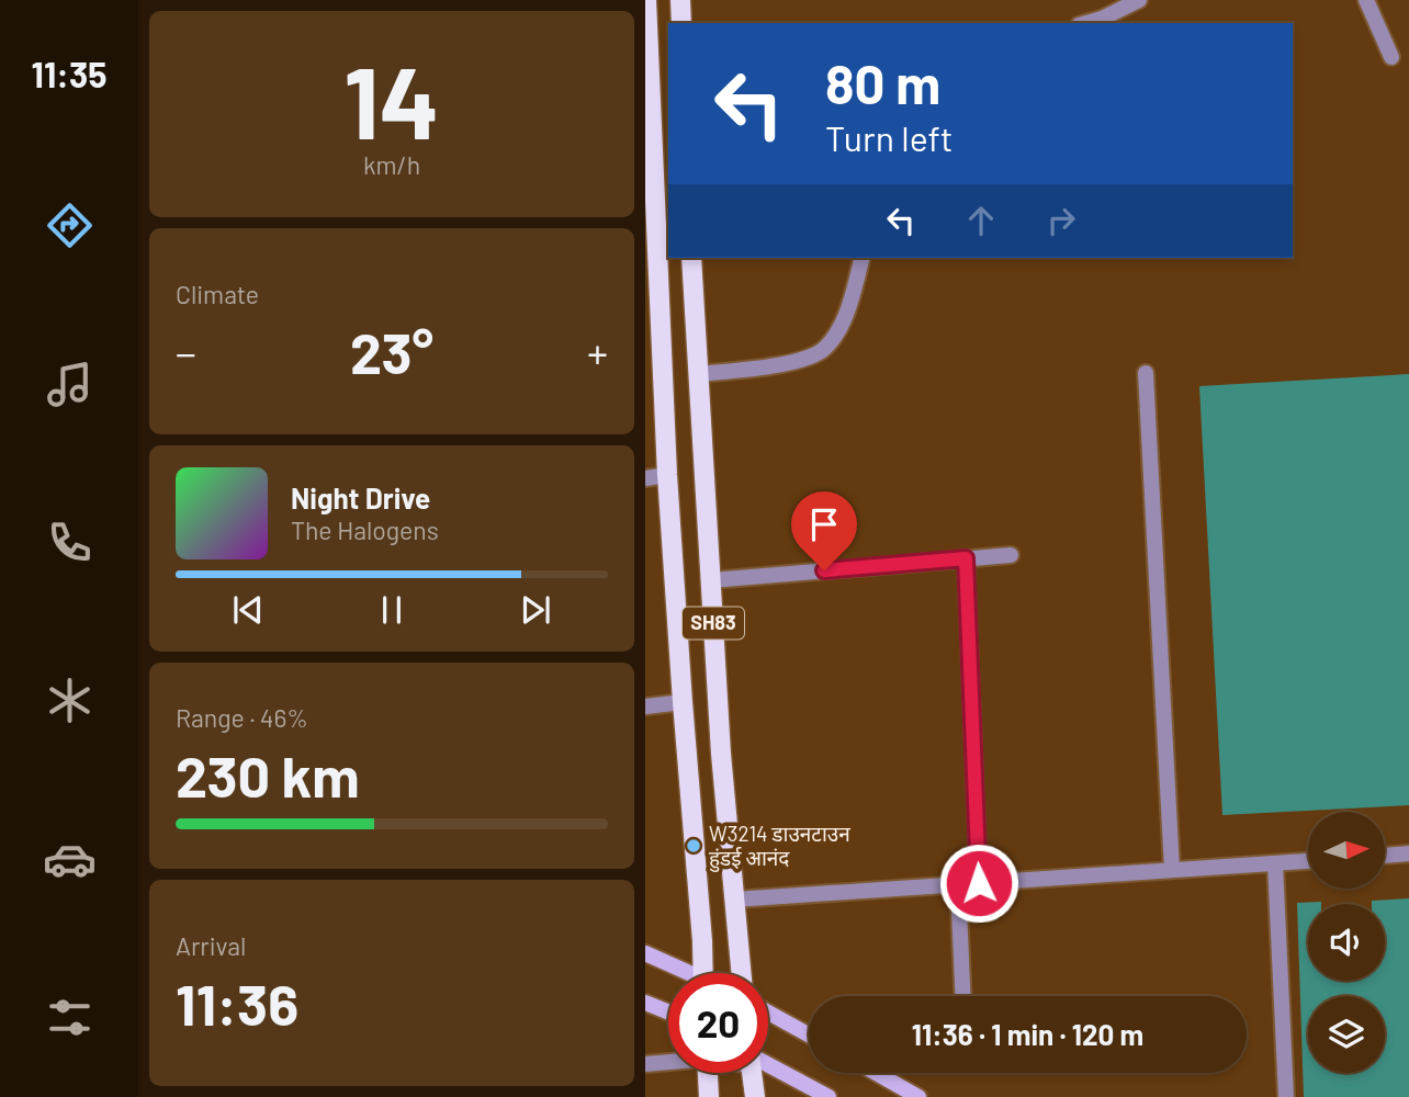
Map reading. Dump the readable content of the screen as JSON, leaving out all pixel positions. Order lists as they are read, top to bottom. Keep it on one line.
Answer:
{"streets":{"main road":["SH83"]},"places":["W3214 डाउनटाउन हुंडई आनंद"],"north":"right","page":{"tabs":"11:35","tile":[["14","km/h"],"Climate",["Range · 46%","230 km"],["Arrival","11:36"]],"turn":["80 m","Turn left"],"heat":["−","23°","+"],"song":["Night Drive","The Halogens"],"limit":"20","trip":"11:36 · 1 min · 120 m"}}
